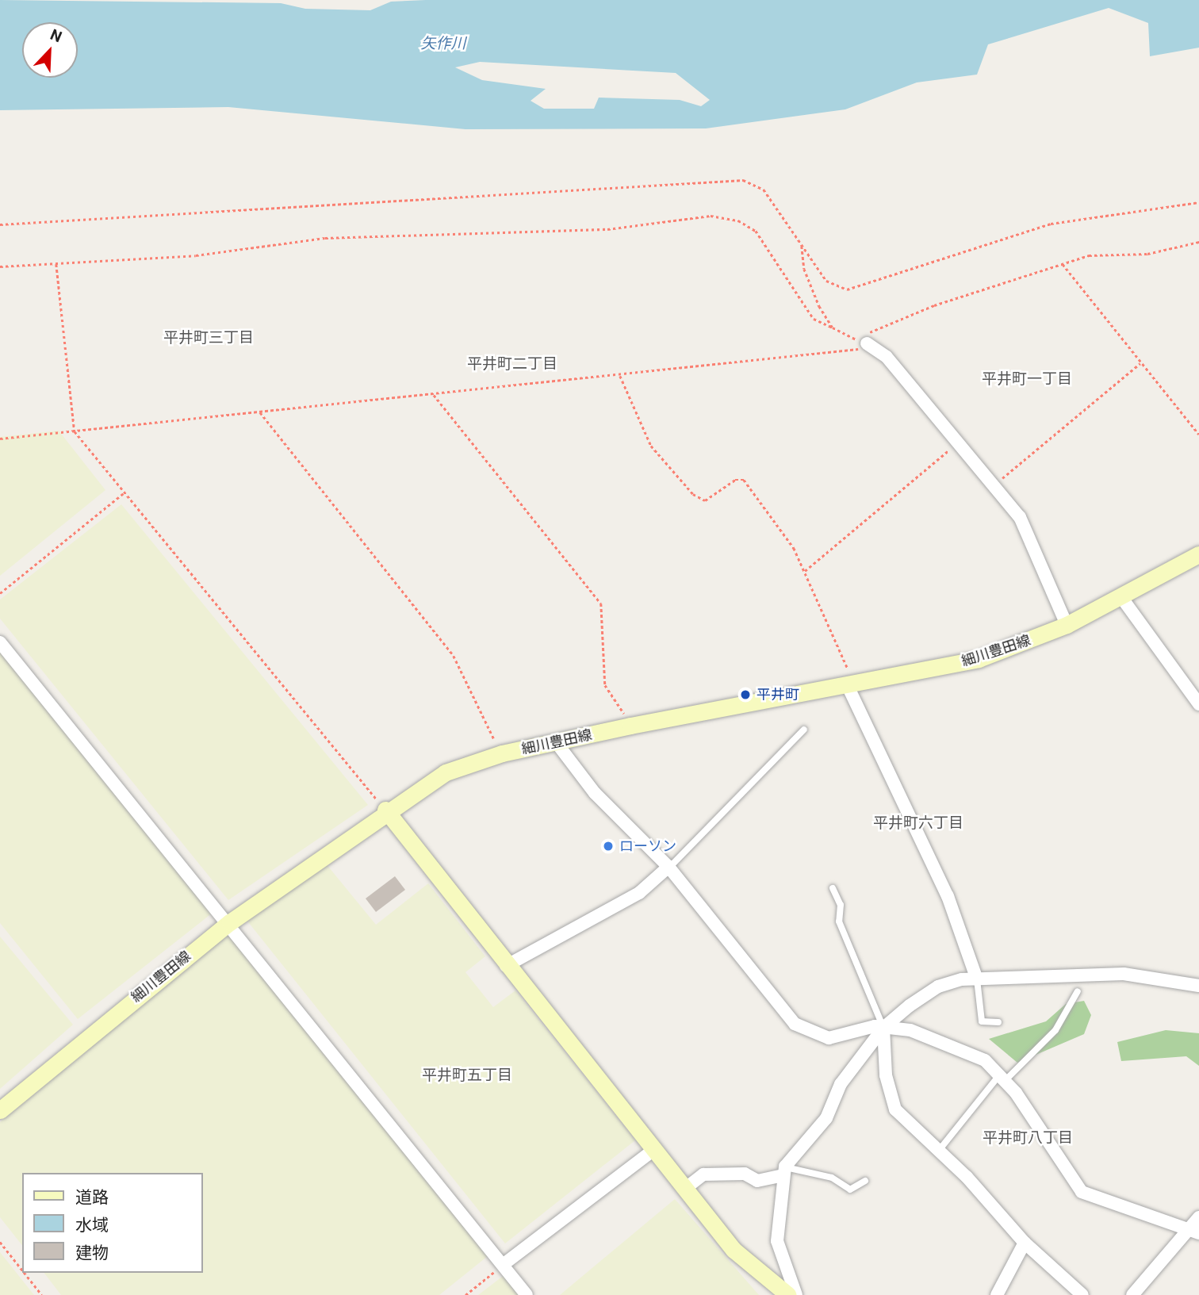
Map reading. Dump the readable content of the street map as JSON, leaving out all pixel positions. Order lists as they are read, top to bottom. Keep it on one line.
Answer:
{"streets":{"main road":["細川豊田線"]},"districts":["平井町三丁目","平井町二丁目","平井町一丁目","平井町六丁目","平井町五丁目","平井町八丁目"],"water":["矢作川"],"places":["平井町","ローソン"],"legend":["道路","水域","建物"],"north":"top right"}
